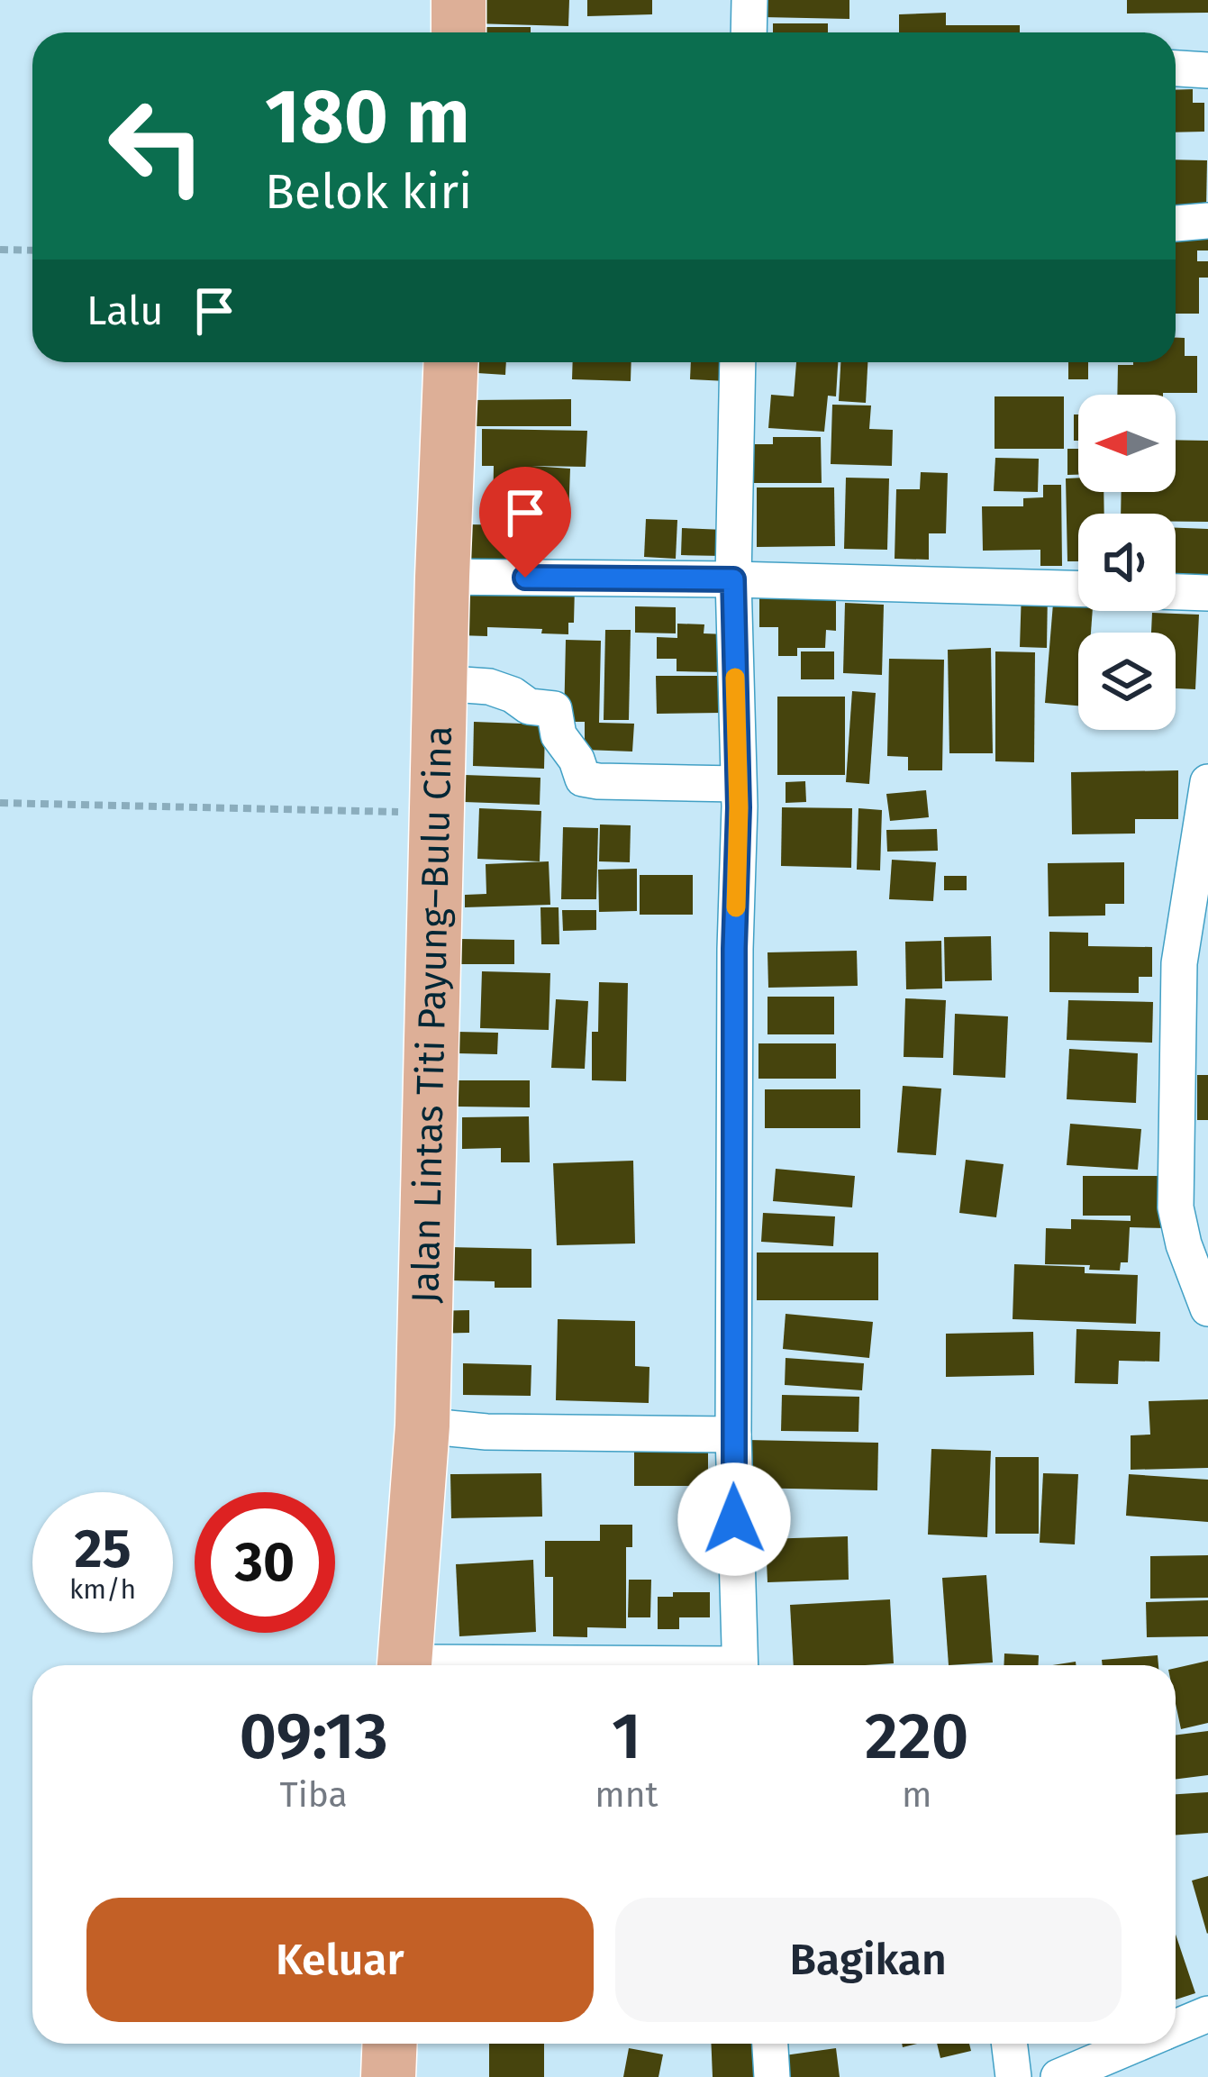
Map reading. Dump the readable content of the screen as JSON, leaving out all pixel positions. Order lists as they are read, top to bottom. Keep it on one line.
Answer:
{"streets":{"main road":["Jalan Lintas Titi Payung–Bulu Cina"]},"north":"left","page":{"turn":["180 m","Belok kiri"],"then":"Lalu","speed":"25 km/h","limit":"30","eta":["09:13","Tiba","1","mnt","220","m"],"buttons":["Keluar","Bagikan"]}}
